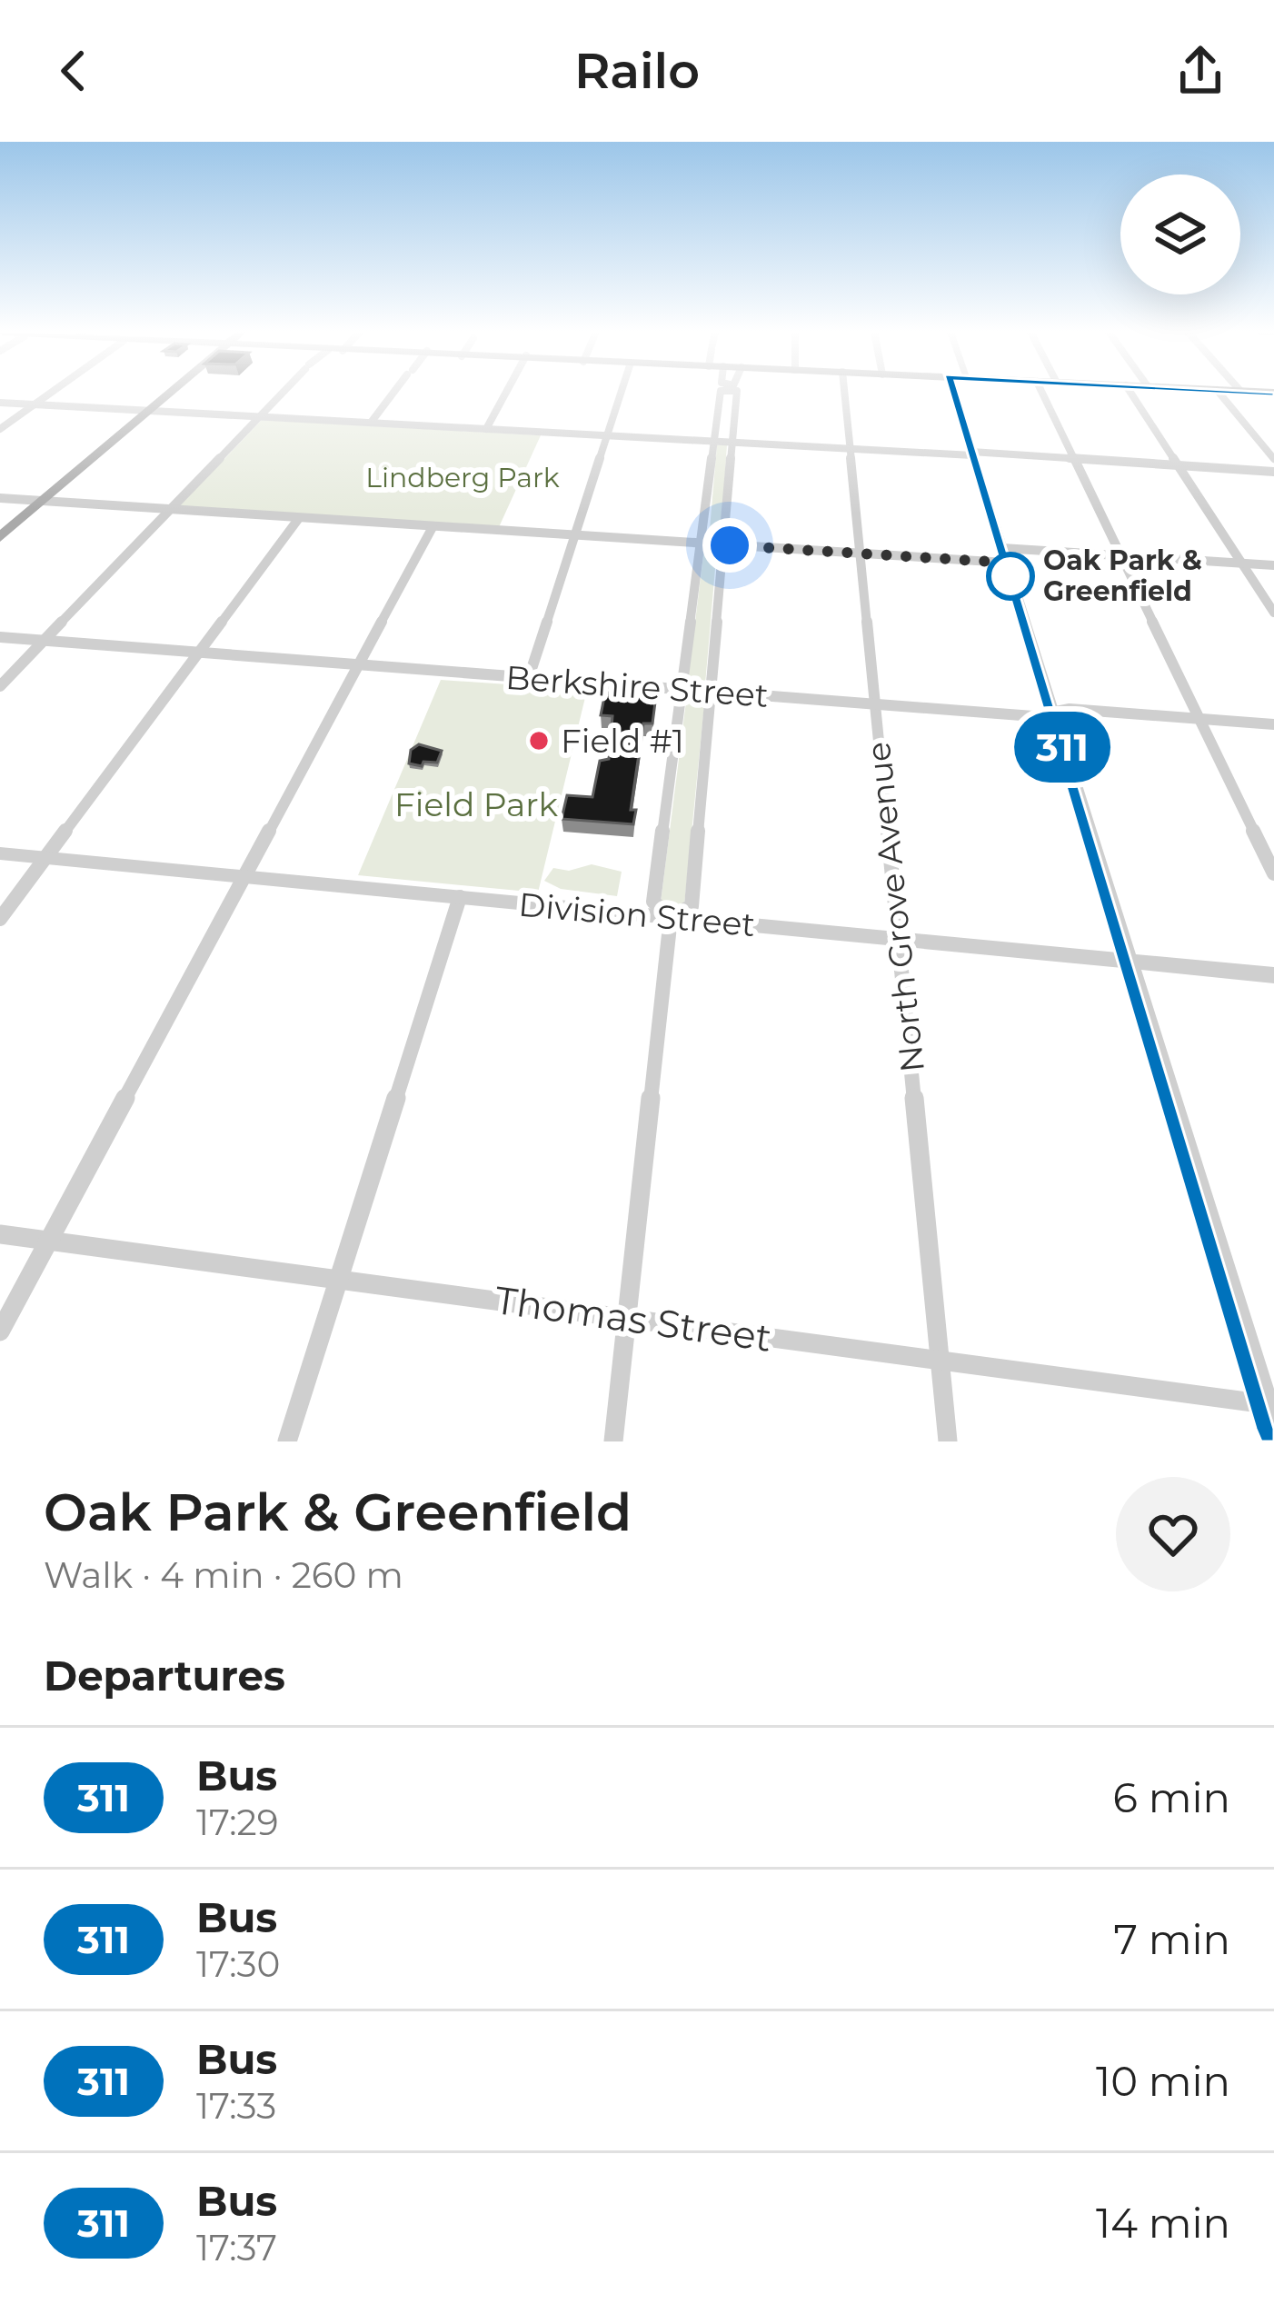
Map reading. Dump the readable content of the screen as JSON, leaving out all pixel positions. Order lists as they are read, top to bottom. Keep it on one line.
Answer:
{"streets":{"street":["Berkshire Street","North Grove Avenue","Division Street","Thomas Street"]},"crossings":[["Berkshire Street","North Grove Avenue"],["North Grove Avenue","Division Street"],["North Grove Avenue","Thomas Street"]],"parks":["Lindberg Park","Field Park"],"places":["Oak Park & Greenfield","Field #1"],"lines":["bus line 311"],"page":{"header":"Railo","on_map":"311","heading":[["Oak Park & Greenfield","Walk · 4 min · 260 m"],"Departures"],"list":[{"mark":"311","name":"Bus","note":"17:29","value":"6 min"},{"mark":"311","name":"Bus","note":"17:30","value":"7 min"},{"mark":"311","name":"Bus","note":"17:33","value":"10 min"},{"mark":"311","name":"Bus","note":"17:37","value":"14 min"}]}}
